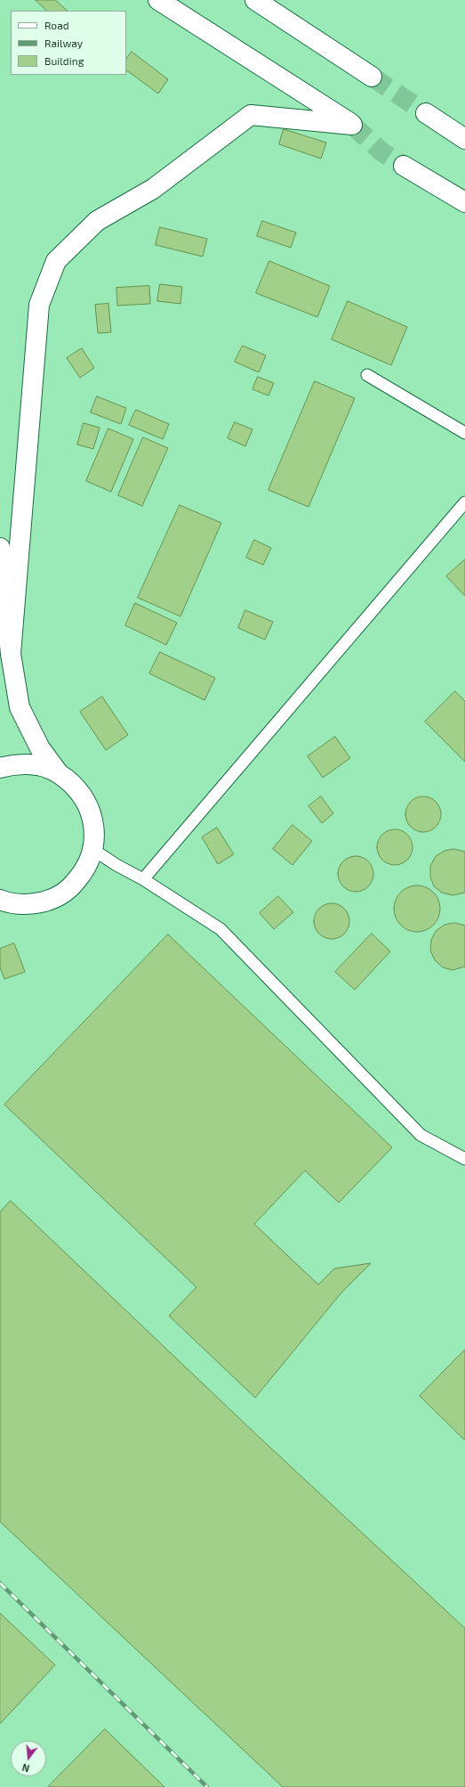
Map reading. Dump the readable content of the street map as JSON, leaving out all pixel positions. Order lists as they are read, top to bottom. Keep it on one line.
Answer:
{"legend":["Road","Railway","Building"],"north":"bottom"}
